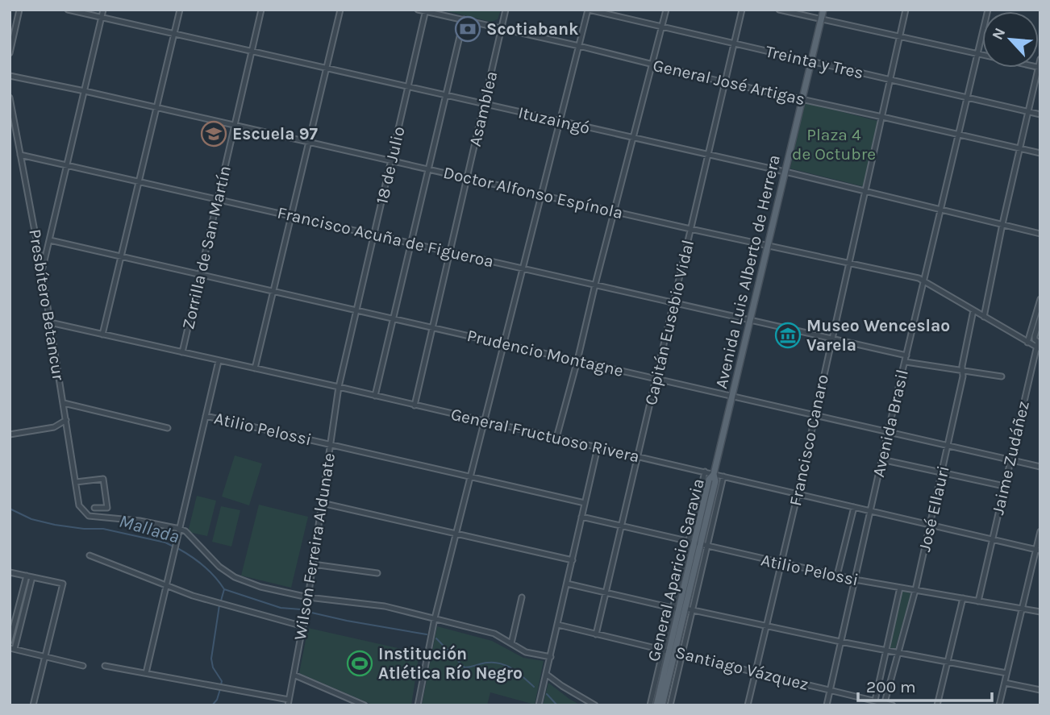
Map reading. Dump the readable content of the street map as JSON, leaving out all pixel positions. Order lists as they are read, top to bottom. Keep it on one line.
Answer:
{"streets":{"main road":["Avenida Luis Alberto de Herrera","General Aparicio Saravia"],"street":["Treinta y Tres","General José Artigas","Asamblea","Ituzaingó","18 de Julio","Doctor Alfonso Espínola","Francisco Acuña de Figueroa","Zorrilla de San Martín","Presbítero Betancur","Capitán Eusebio Vidal","Prudencio Montagne","Avenida Brasil","Atilio Pelossi","General Fructuoso Rivera","Francisco Canaro","Jaime Zudáñez","José Ellauri","Wilson Ferreira Aldunate","Santiago Vázquez"]},"crossings":[["Treinta y Tres","Avenida Luis Alberto de Herrera"],["Treinta y Tres","Capitán Eusebio Vidal"],["Treinta y Tres","Avenida Brasil"],["Treinta y Tres","Francisco Canaro"],["General José Artigas","Asamblea"],["General José Artigas","18 de Julio"],["General José Artigas","Avenida Luis Alberto de Herrera"],["General José Artigas","Capitán Eusebio Vidal"],["General José Artigas","Avenida Brasil"],["General José Artigas","Francisco Canaro"],["Asamblea","Ituzaingó"],["Asamblea","Doctor Alfonso Espínola"],["Asamblea","Francisco Acuña de Figueroa"],["Asamblea","Prudencio Montagne"],["Asamblea","General Fructuoso Rivera"],["Ituzaingó","18 de Julio"],["Ituzaingó","Zorrilla de San Martín"],["Ituzaingó","Avenida Luis Alberto de Herrera"],["Ituzaingó","Capitán Eusebio Vidal"],["Ituzaingó","Avenida Brasil"],["Ituzaingó","Francisco Canaro"],["18 de Julio","Doctor Alfonso Espínola"],["18 de Julio","Francisco Acuña de Figueroa"],["18 de Julio","Prudencio Montagne"],["18 de Julio","General Fructuoso Rivera"],["18 de Julio","Wilson Ferreira Aldunate"],["Doctor Alfonso Espínola","Zorrilla de San Martín"],["Doctor Alfonso Espínola","Avenida Luis Alberto de Herrera"],["Doctor Alfonso Espínola","Capitán Eusebio Vidal"],["Doctor Alfonso Espínola","Avenida Brasil"],["Doctor Alfonso Espínola","Francisco Canaro"],["Doctor Alfonso Espínola","Jaime Zudáñez"],["Doctor Alfonso Espínola","José Ellauri"],["Francisco Acuña de Figueroa","Zorrilla de San Martín"],["Francisco Acuña de Figueroa","Avenida Luis Alberto de Herrera"],["Francisco Acuña de Figueroa","Presbítero Betancur"],["Francisco Acuña de Figueroa","Capitán Eusebio Vidal"],["Francisco Acuña de Figueroa","Avenida Brasil"],["Francisco Acuña de Figueroa","Francisco Canaro"],["Francisco Acuña de Figueroa","José Ellauri"],["Zorrilla de San Martín","Prudencio Montagne"],["Zorrilla de San Martín","General Fructuoso Rivera"],["Avenida Luis Alberto de Herrera","Prudencio Montagne"],["Avenida Luis Alberto de Herrera","General Fructuoso Rivera"],["Avenida Luis Alberto de Herrera","General Aparicio Saravia"],["Presbítero Betancur","General Fructuoso Rivera"],["Capitán Eusebio Vidal","Prudencio Montagne"],["Capitán Eusebio Vidal","Atilio Pelossi"],["Capitán Eusebio Vidal","General Fructuoso Rivera"],["Capitán Eusebio Vidal","Santiago Vázquez"],["Prudencio Montagne","Avenida Brasil"],["Prudencio Montagne","Francisco Canaro"],["Prudencio Montagne","Jaime Zudáñez"],["Prudencio Montagne","José Ellauri"],["Avenida Brasil","Atilio Pelossi"],["Avenida Brasil","General Fructuoso Rivera"],["Avenida Brasil","Santiago Vázquez"],["Atilio Pelossi","Francisco Canaro"],["Atilio Pelossi","Jaime Zudáñez"],["Atilio Pelossi","José Ellauri"],["Atilio Pelossi","Wilson Ferreira Aldunate"],["Atilio Pelossi","General Aparicio Saravia"],["General Fructuoso Rivera","Francisco Canaro"],["General Fructuoso Rivera","Jaime Zudáñez"],["General Fructuoso Rivera","José Ellauri"],["General Fructuoso Rivera","Wilson Ferreira Aldunate"],["General Fructuoso Rivera","General Aparicio Saravia"],["Francisco Canaro","Santiago Vázquez"],["José Ellauri","Santiago Vázquez"],["General Aparicio Saravia","Santiago Vázquez"]],"water":["Mallada"],"parks":["Plaza 4 de Octubre"],"places":{"bank":["Scotiabank"],"school or university":["Escuela 97"],"museum":["Museo Wenceslao Varela"],"sports":["Institución Atlética Río Negro"]},"scale_bar":"200 m","north":"top left"}
